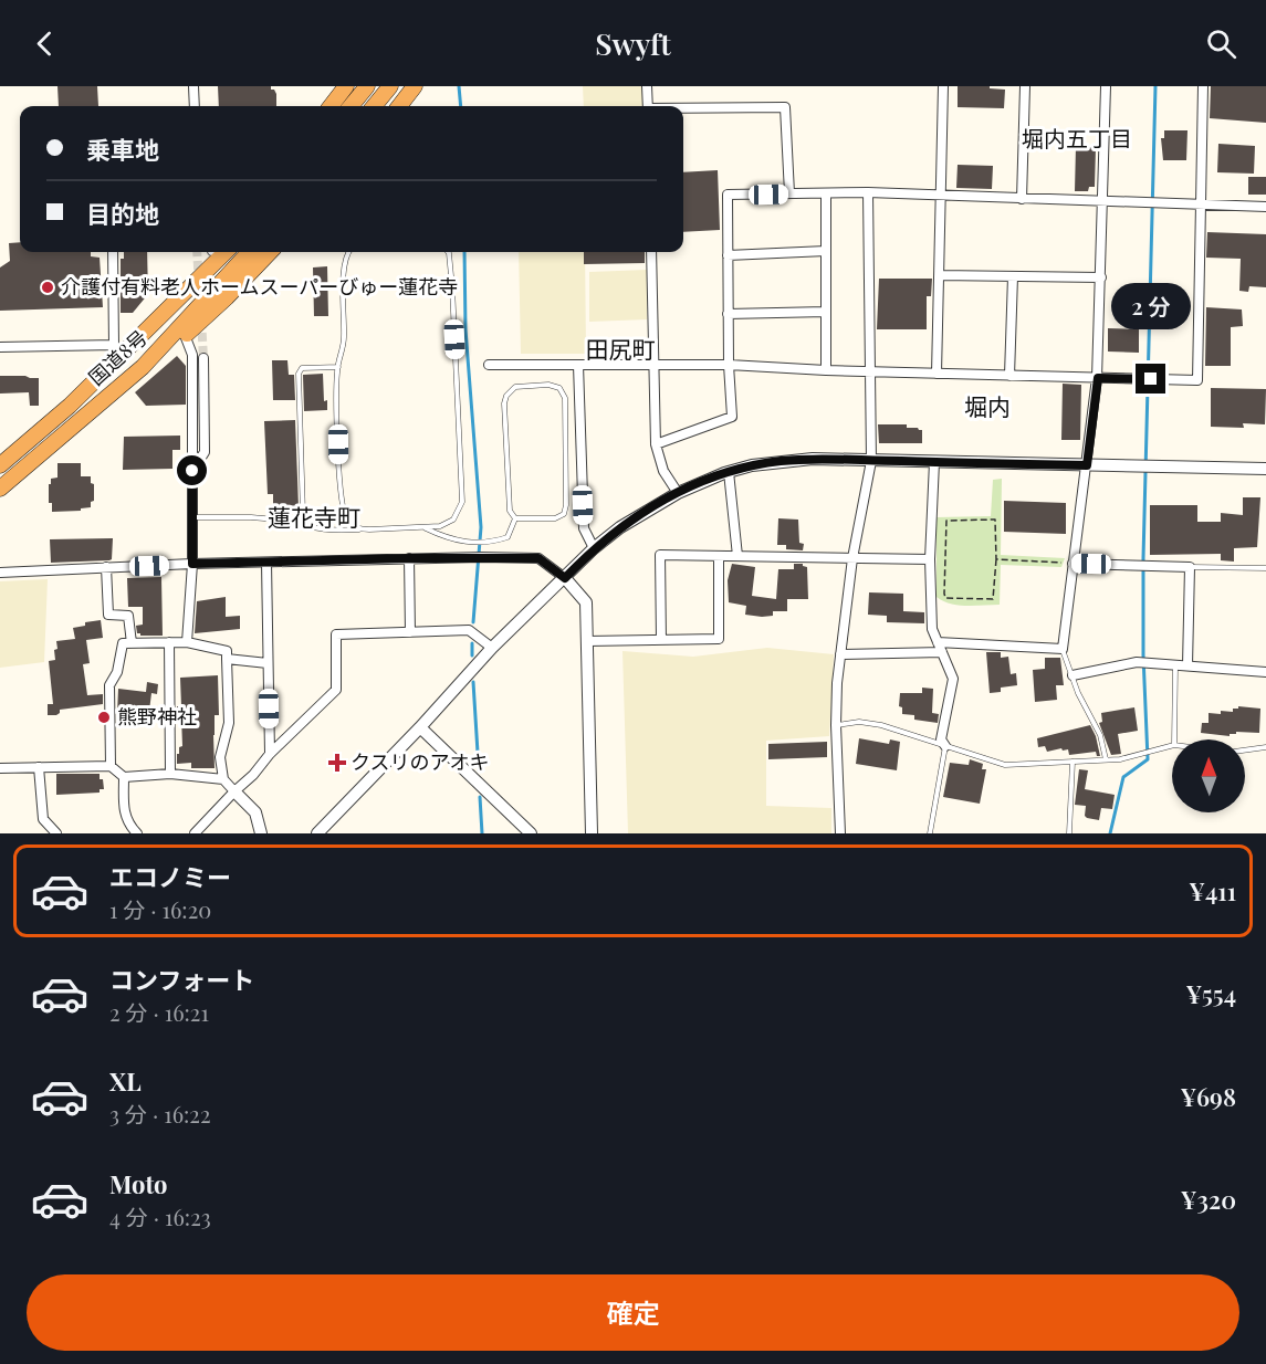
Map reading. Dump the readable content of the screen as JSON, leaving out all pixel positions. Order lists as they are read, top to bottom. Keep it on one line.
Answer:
{"streets":{"highway":["国道8号"]},"districts":["堀内五丁目","田尻町","堀内","蓮花寺町"],"places":{"other":["介護付有料老人ホームスーパーびゅー蓮花寺","熊野神社"],"health":["クスリのアオキ"]},"north":"top","page":{"header":"Swyft","banner":["乗車地","目的地"],"bubble":"2 分","list":[{"name":"エコノミー","note":"1 分 · 16:20","value":"¥411"},{"name":"コンフォート","note":"2 分 · 16:21","value":"¥554"},{"name":"XL","note":"3 分 · 16:22","value":"¥698"},{"name":"Moto","note":"4 分 · 16:23","value":"¥320"}],"buttons":"確定"}}
